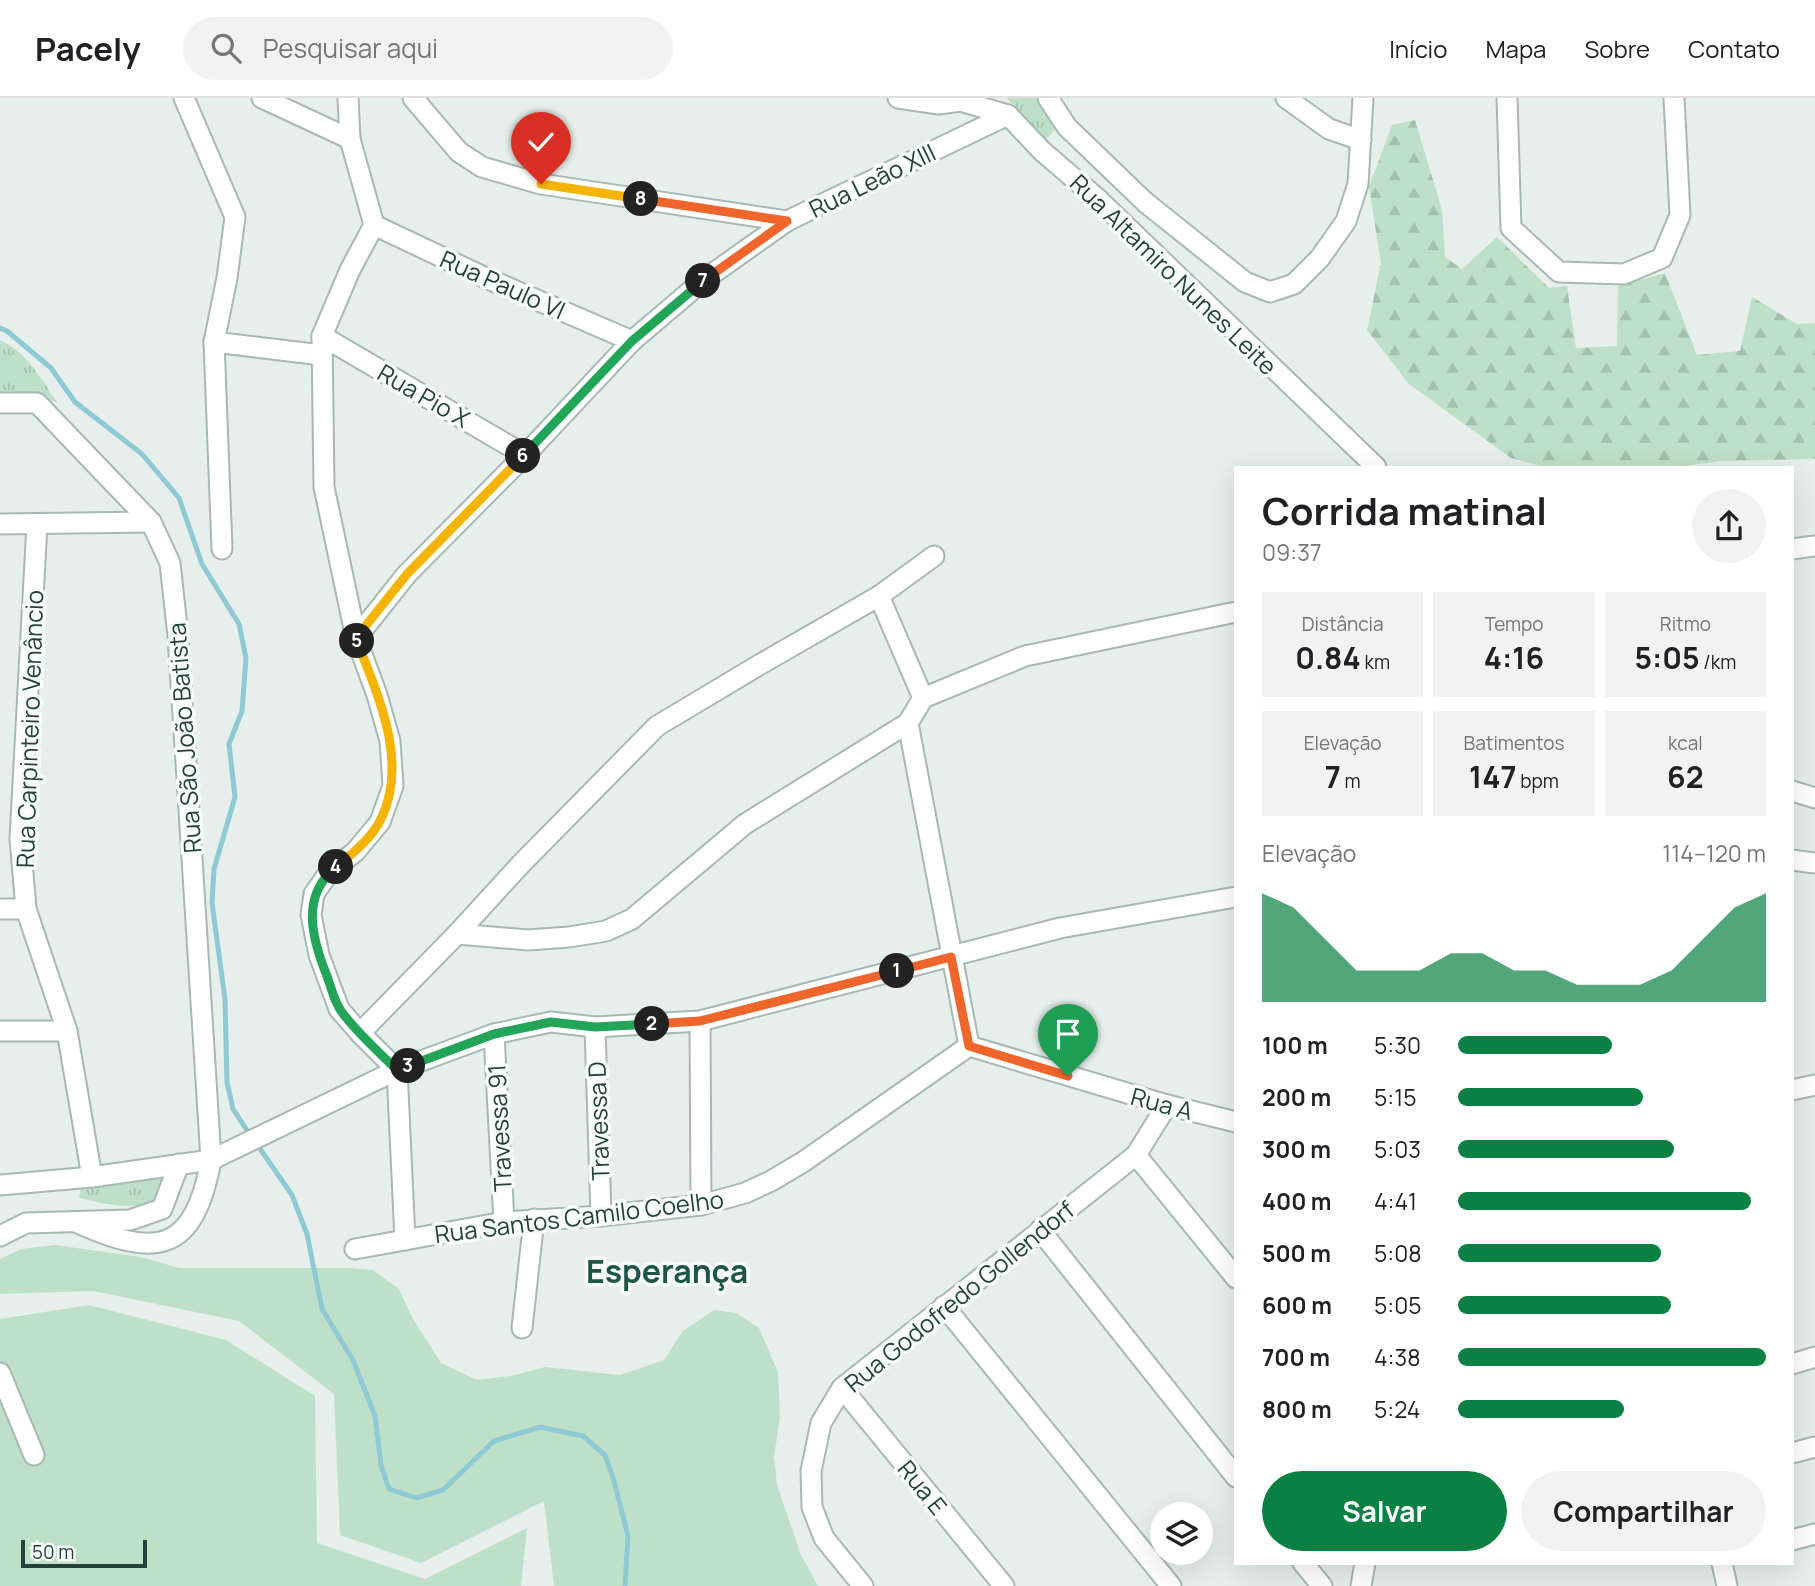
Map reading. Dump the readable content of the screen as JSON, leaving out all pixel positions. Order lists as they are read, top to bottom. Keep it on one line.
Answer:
{"streets":{"street":["Rua Leão XIII","Rua Altamiro Nunes Leite","Rua Paulo VI","Rua Pio X","Rua Carpinteiro Venâncio","Rua São João Batista","Rua A","Travessa D","Travessa 91","Rua Santos Camilo Coelho","Rua Godofredo Gollendorf","Rua E"]},"crossings":[["Rua Leão XIII","Rua Altamiro Nunes Leite"],["Rua Leão XIII","Rua Paulo VI"],["Rua Leão XIII","Rua Pio X"],["Rua A","Rua Santos Camilo Coelho"],["Rua A","Rua Godofredo Gollendorf"],["Travessa D","Rua Santos Camilo Coelho"],["Travessa 91","Rua Santos Camilo Coelho"],["Rua Godofredo Gollendorf","Rua E"]],"districts":["Esperança"],"scale_bar":"50 m","page":{"header":"Pacely","search":"Pesquisar aqui","nav":["Início","Mapa","Sobre","Contato"],"pins":["8","7","6","5","4","1","2","3"],"heading":["Corrida matinal","09:37"],"stats":[["Distância","0.84 km"],["Tempo","4:16"],["Ritmo","5:05 /km"],["Elevação","7 m"],["Batimentos","147 bpm"],["kcal","62"]],"chart":["Elevação","114–120 m"],"list":[{"name":"100 m","note":"5:30"},{"name":"200 m","note":"5:15"},{"name":"300 m","note":"5:03"},{"name":"400 m","note":"4:41"},{"name":"500 m","note":"5:08"},{"name":"600 m","note":"5:05"},{"name":"700 m","note":"4:38"},{"name":"800 m","note":"5:24"}],"buttons":["Salvar","Compartilhar"],"scale":"50 m"}}
